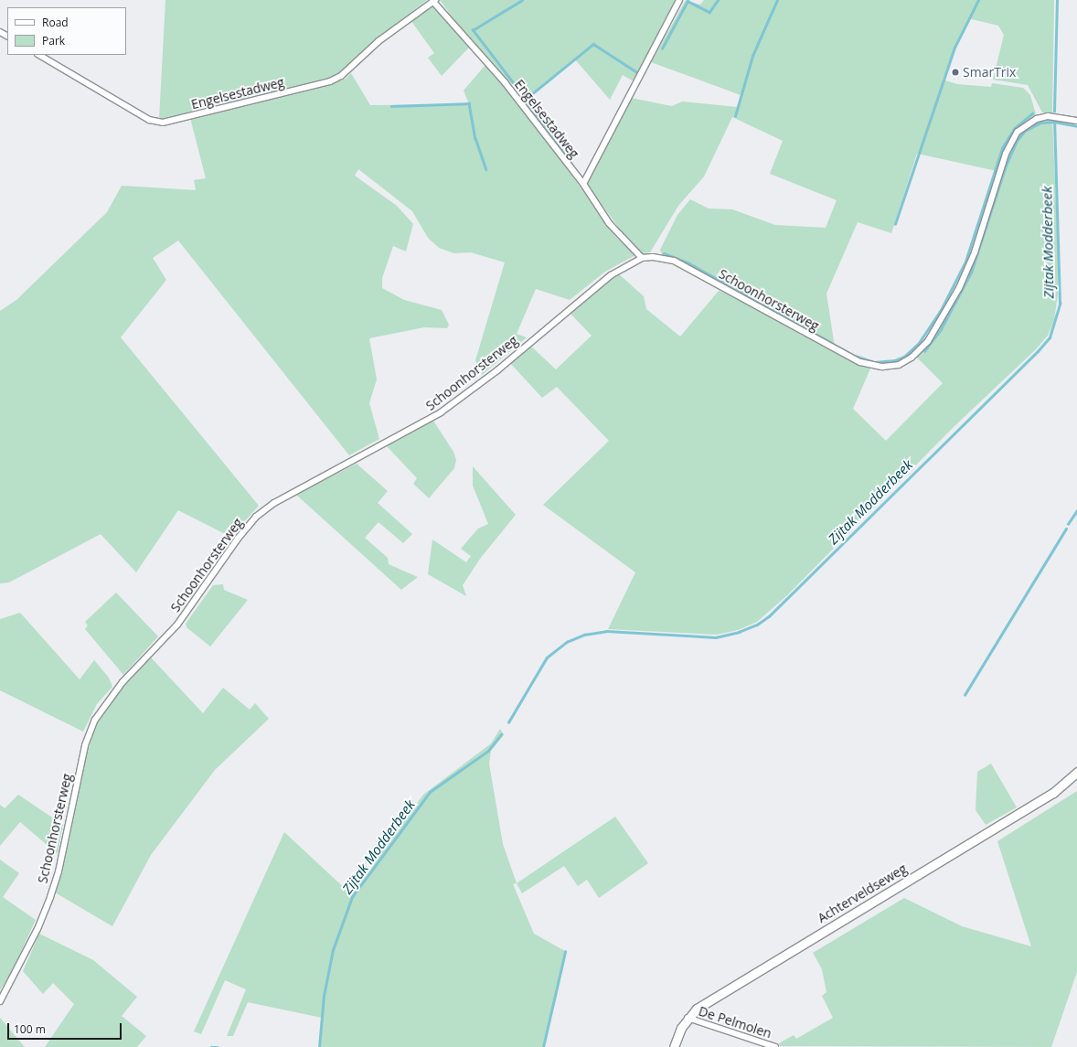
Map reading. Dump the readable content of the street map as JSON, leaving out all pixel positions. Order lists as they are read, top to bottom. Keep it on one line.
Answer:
{"streets":{"street":["Engelsestadweg","Schoonhorsterweg","Achterveldseweg","De Pelmolen"]},"crossings":[["Engelsestadweg","Schoonhorsterweg"],["Achterveldseweg","De Pelmolen"]],"water":["Zijtak Modderbeek"],"places":["SmarTrix"],"legend":["Road","Park"],"scale_bar":"100 m"}
